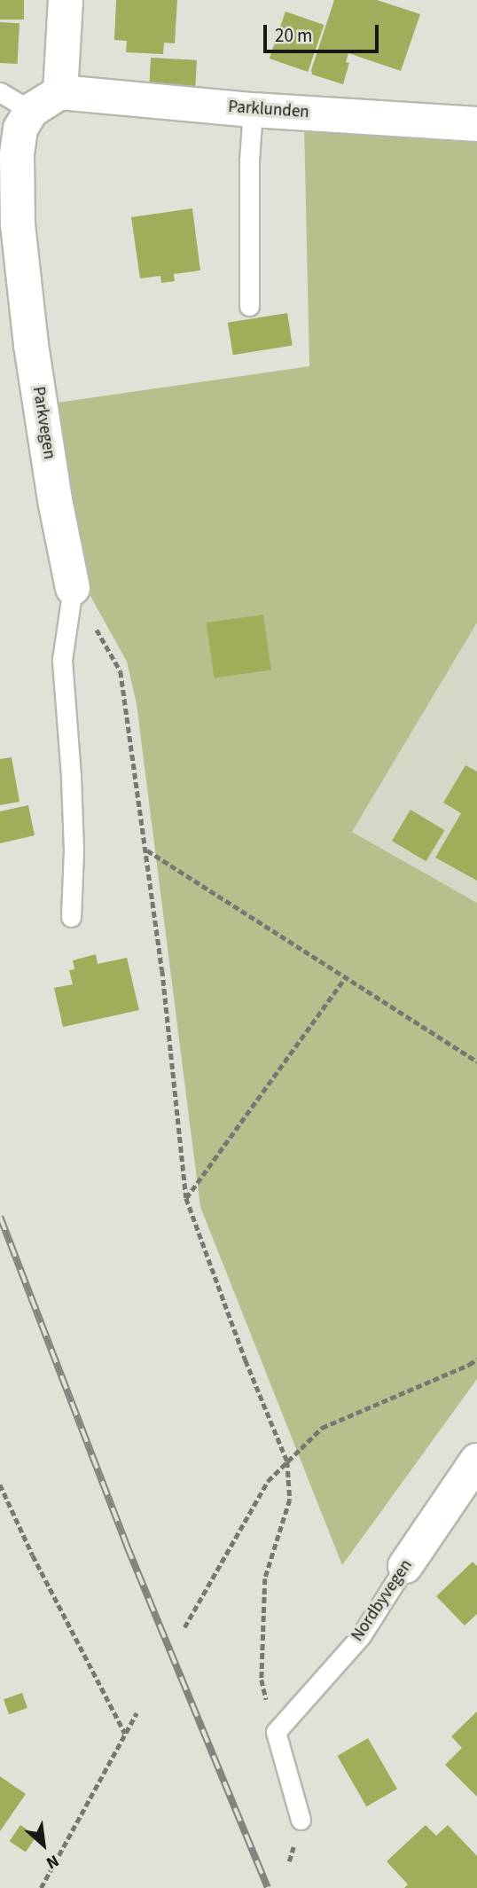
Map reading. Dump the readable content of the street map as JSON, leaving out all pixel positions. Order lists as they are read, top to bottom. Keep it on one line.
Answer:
{"streets":{"street":["Parklunden","Parkvegen","Nordbyvegen"]},"scale_bar":"20 m","north":"bottom right"}
